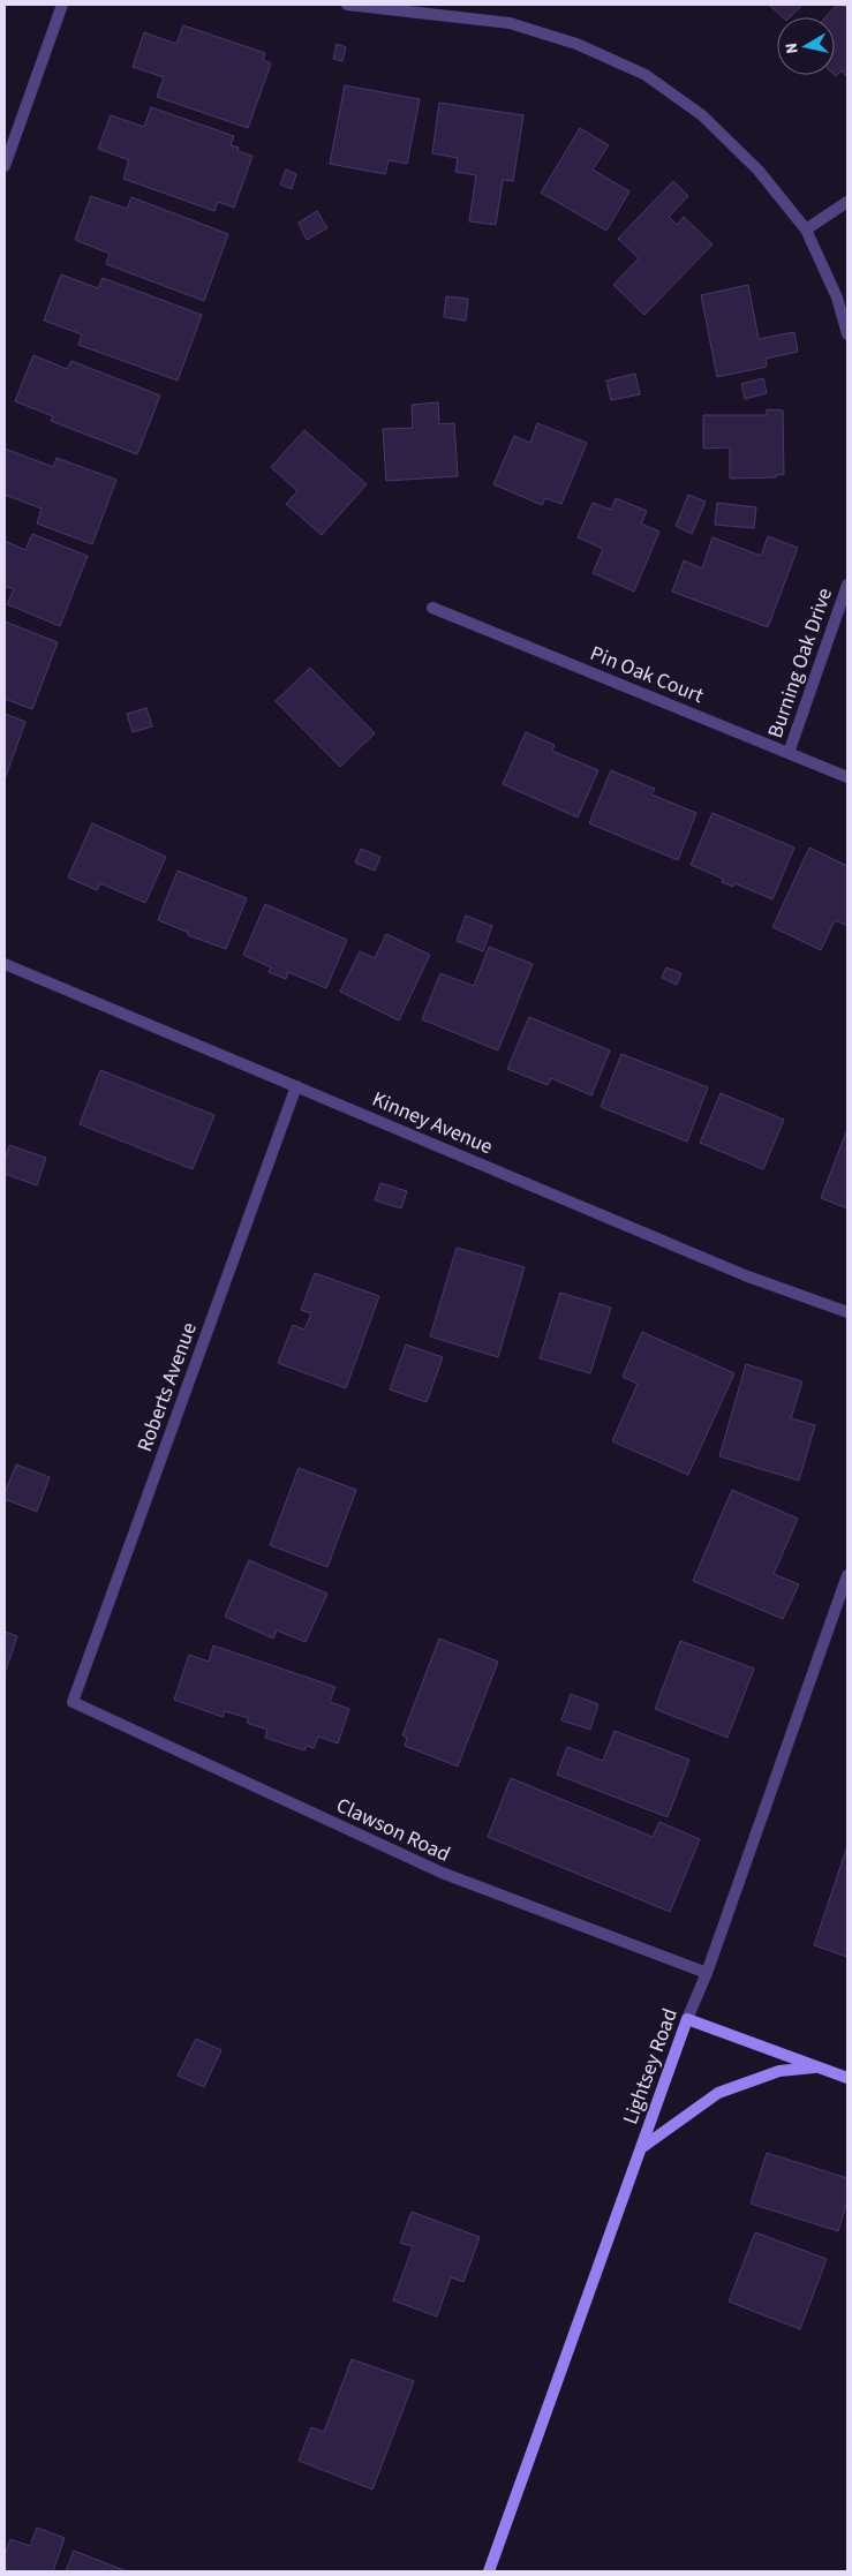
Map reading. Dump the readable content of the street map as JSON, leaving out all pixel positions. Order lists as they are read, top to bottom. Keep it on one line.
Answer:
{"streets":{"street":["Burning Oak Drive","Pin Oak Court","Kinney Avenue","Roberts Avenue","Clawson Road","Lightsey Road"]},"crossings":[["Burning Oak Drive","Pin Oak Court"],["Kinney Avenue","Roberts Avenue"],["Roberts Avenue","Clawson Road"],["Clawson Road","Lightsey Road"]],"north":"left"}
